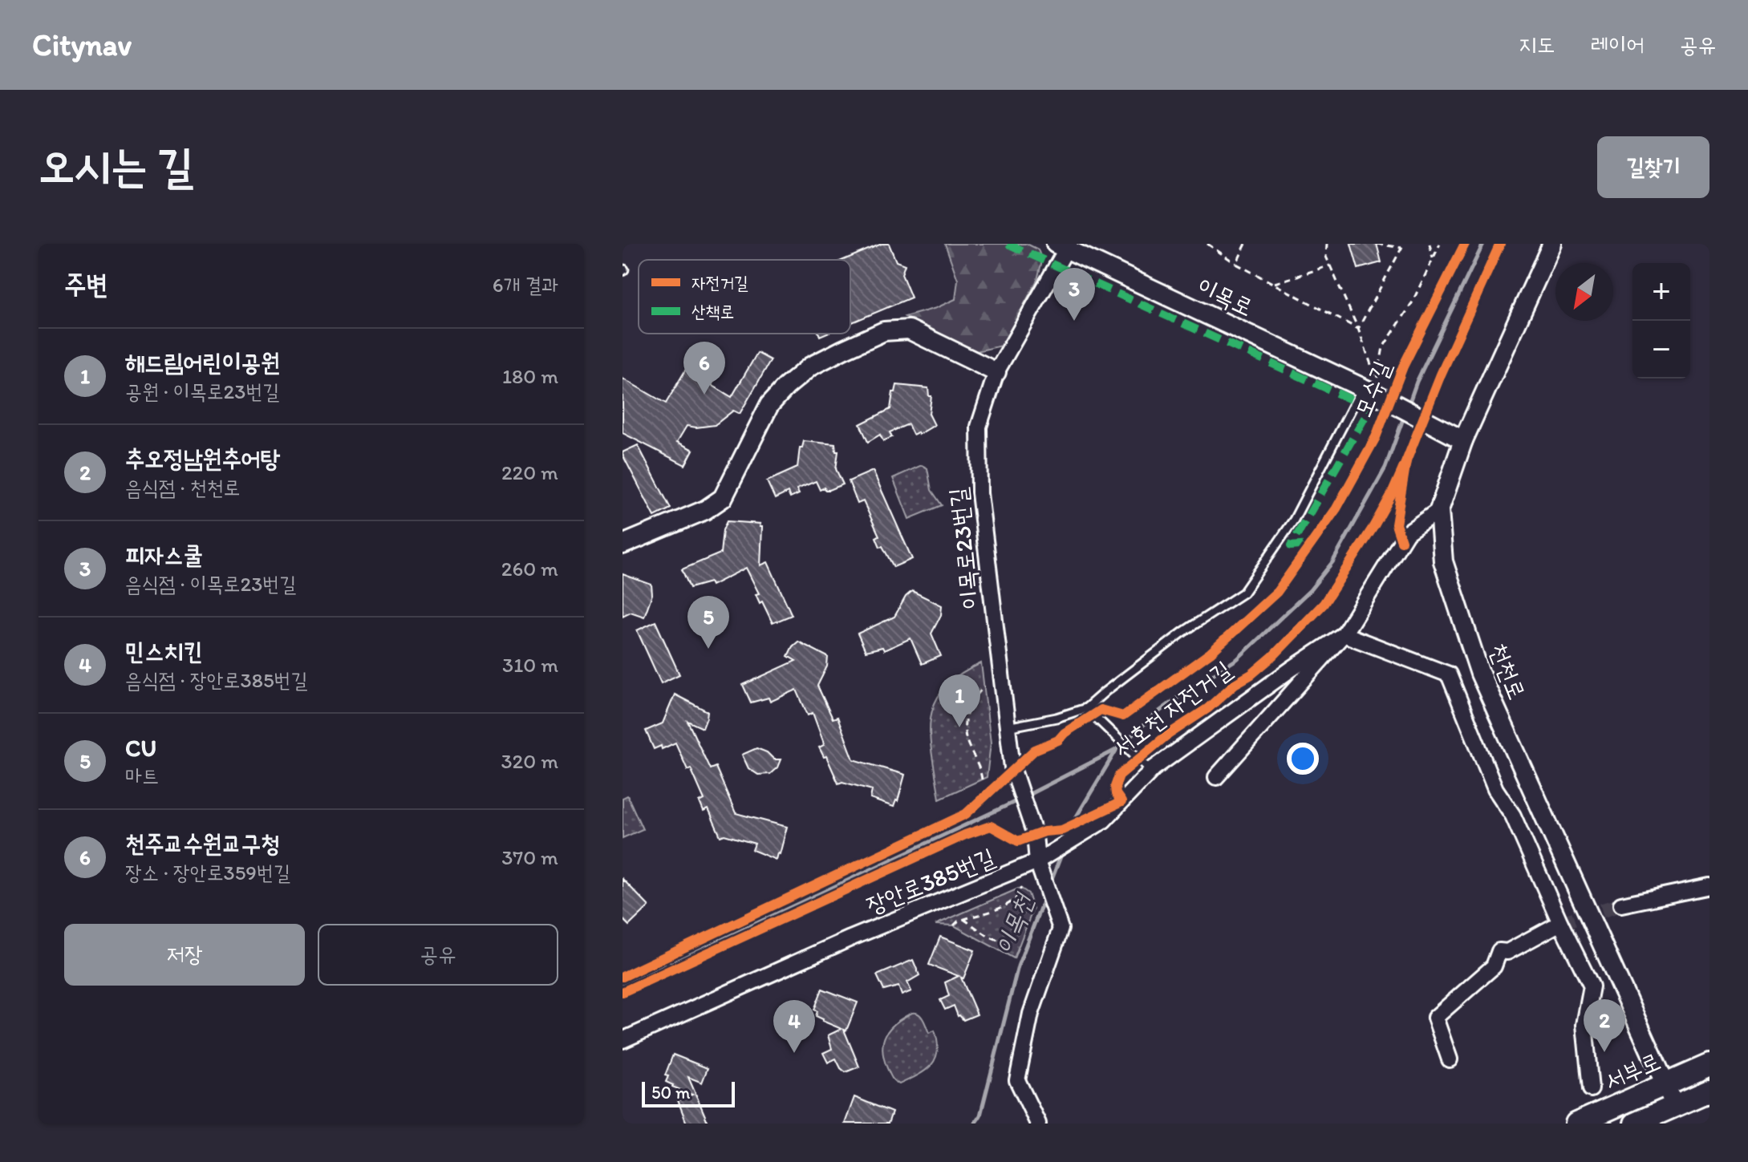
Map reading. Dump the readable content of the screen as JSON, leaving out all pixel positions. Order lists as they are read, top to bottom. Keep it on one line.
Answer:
{"streets":{"main road":["서부로"],"street":["이목로","이목로23번길","천천로","장안로385번길"],"cycle path":["모수길","서호천 자전거길"]},"crossings":[["이목로","이목로23번길"],["이목로","천천로"],["이목로23번길","장안로385번길"],["천천로","서부로"]],"water":["이목천"],"legend":["자전거길","산책로"],"scale_bar":"50 m","north":"bottom left","page":{"header":"Citynav","nav":["지도","레이어","공유"],"buttons":["길찾기",["저장","공유"]],"title":"오시는 길","heading":["주변","6개 결과"],"map_buttons":["+","−"],"pins":["3","6","5","1","2","4"],"list":[{"mark":"1","name":"해드림어린이공원","note":"공원 · 이목로23번길","value":"180 m"},{"mark":"2","name":"추오정남원추어탕","note":"음식점 · 천천로","value":"220 m"},{"mark":"3","name":"피자스쿨","note":"음식점 · 이목로23번길","value":"260 m"},{"mark":"4","name":"민스치킨","note":"음식점 · 장안로385번길","value":"310 m"},{"mark":"5","name":"CU","note":"마트","value":"320 m"},{"mark":"6","name":"천주교수원교구청","note":"장소 · 장안로359번길","value":"370 m"}],"scale":"50 m"}}
